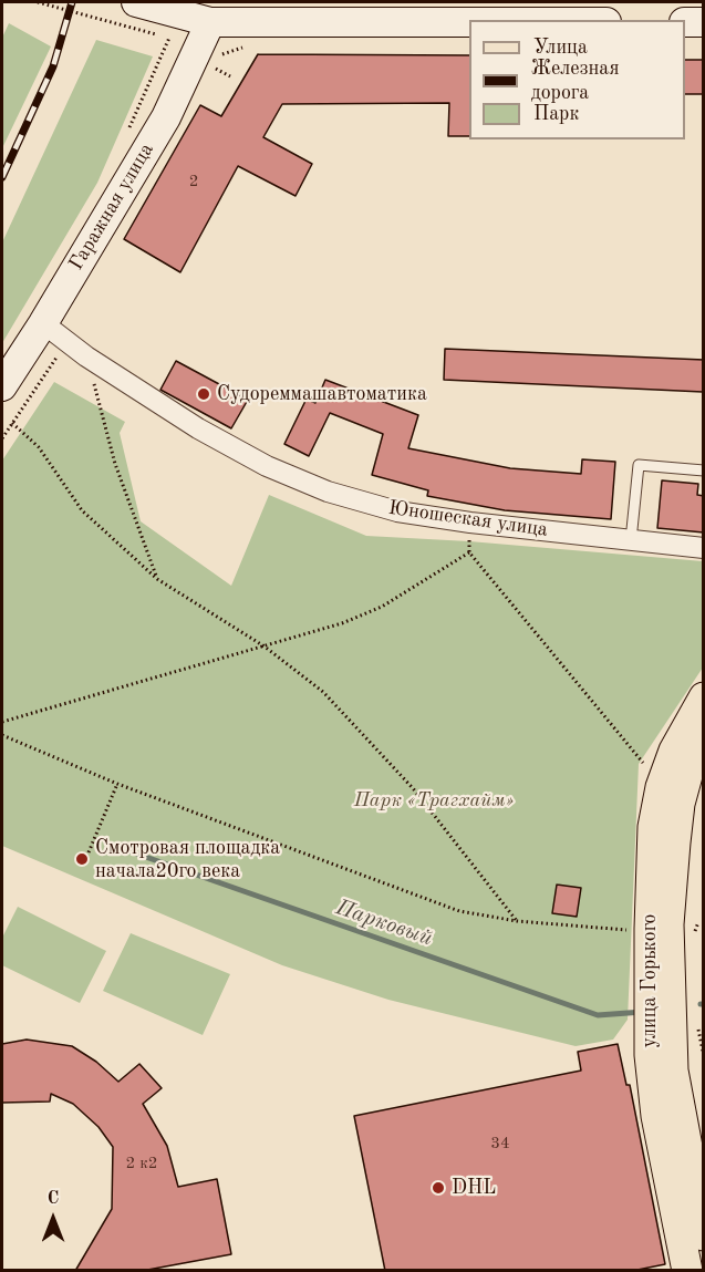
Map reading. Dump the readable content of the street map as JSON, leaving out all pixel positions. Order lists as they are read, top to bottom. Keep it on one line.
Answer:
{"streets":{"main road":["Гаражная улица","улица Горького"],"street":["Юношеская улица"]},"crossings":[["Гаражная улица","Юношеская улица"]],"water":["Парковый"],"parks":["Парк «Трагхайм»"],"places":["Судореммашавтоматика","Смотровая площадка начала20го века","DHL"],"house_numbers":["2","34","2 к2"],"legend":["Улица","Железная дорога","Парк"],"north":"top"}
